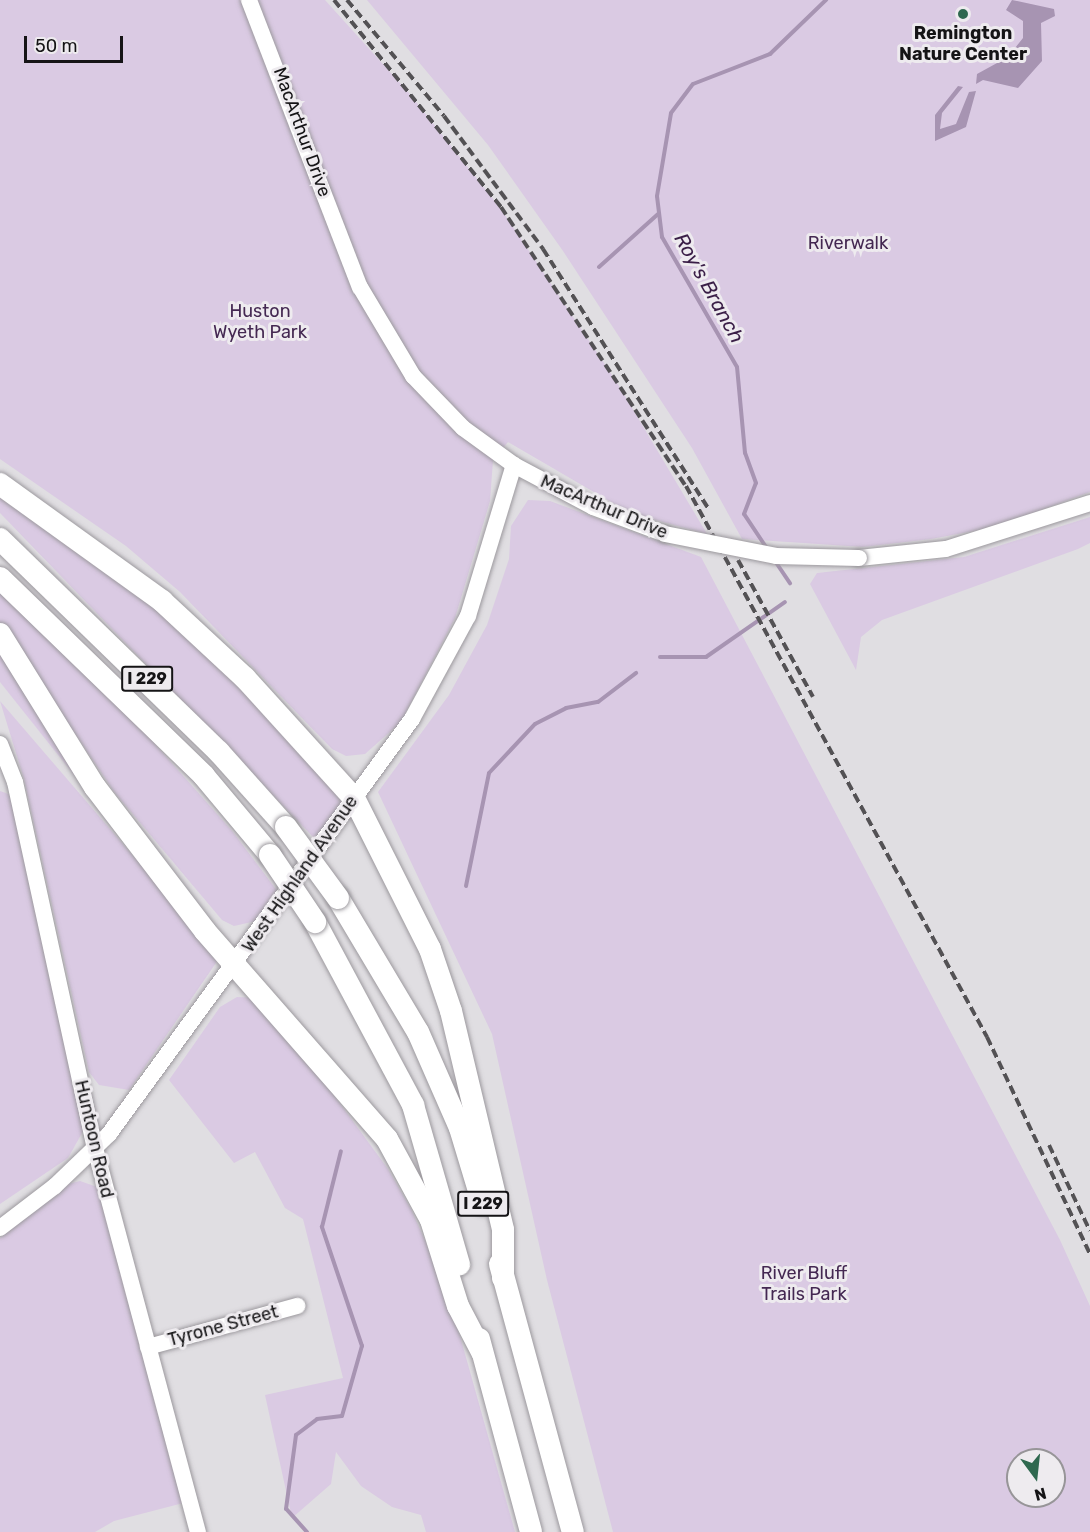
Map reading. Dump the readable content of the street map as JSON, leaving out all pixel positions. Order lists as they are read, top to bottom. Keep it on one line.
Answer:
{"streets":{"highway":["I 229"],"street":["MacArthur Drive","West Highland Avenue","Huntoon Road","Tyrone Street"]},"crossings":[["MacArthur Drive","West Highland Avenue"],["West Highland Avenue","Huntoon Road"],["Huntoon Road","Tyrone Street"]],"water":["Roy's Branch"],"parks":["Riverwalk","Huston Wyeth Park","River Bluff Trails Park"],"places":["Remington Nature Center"],"scale_bar":"50 m","north":"bottom"}
